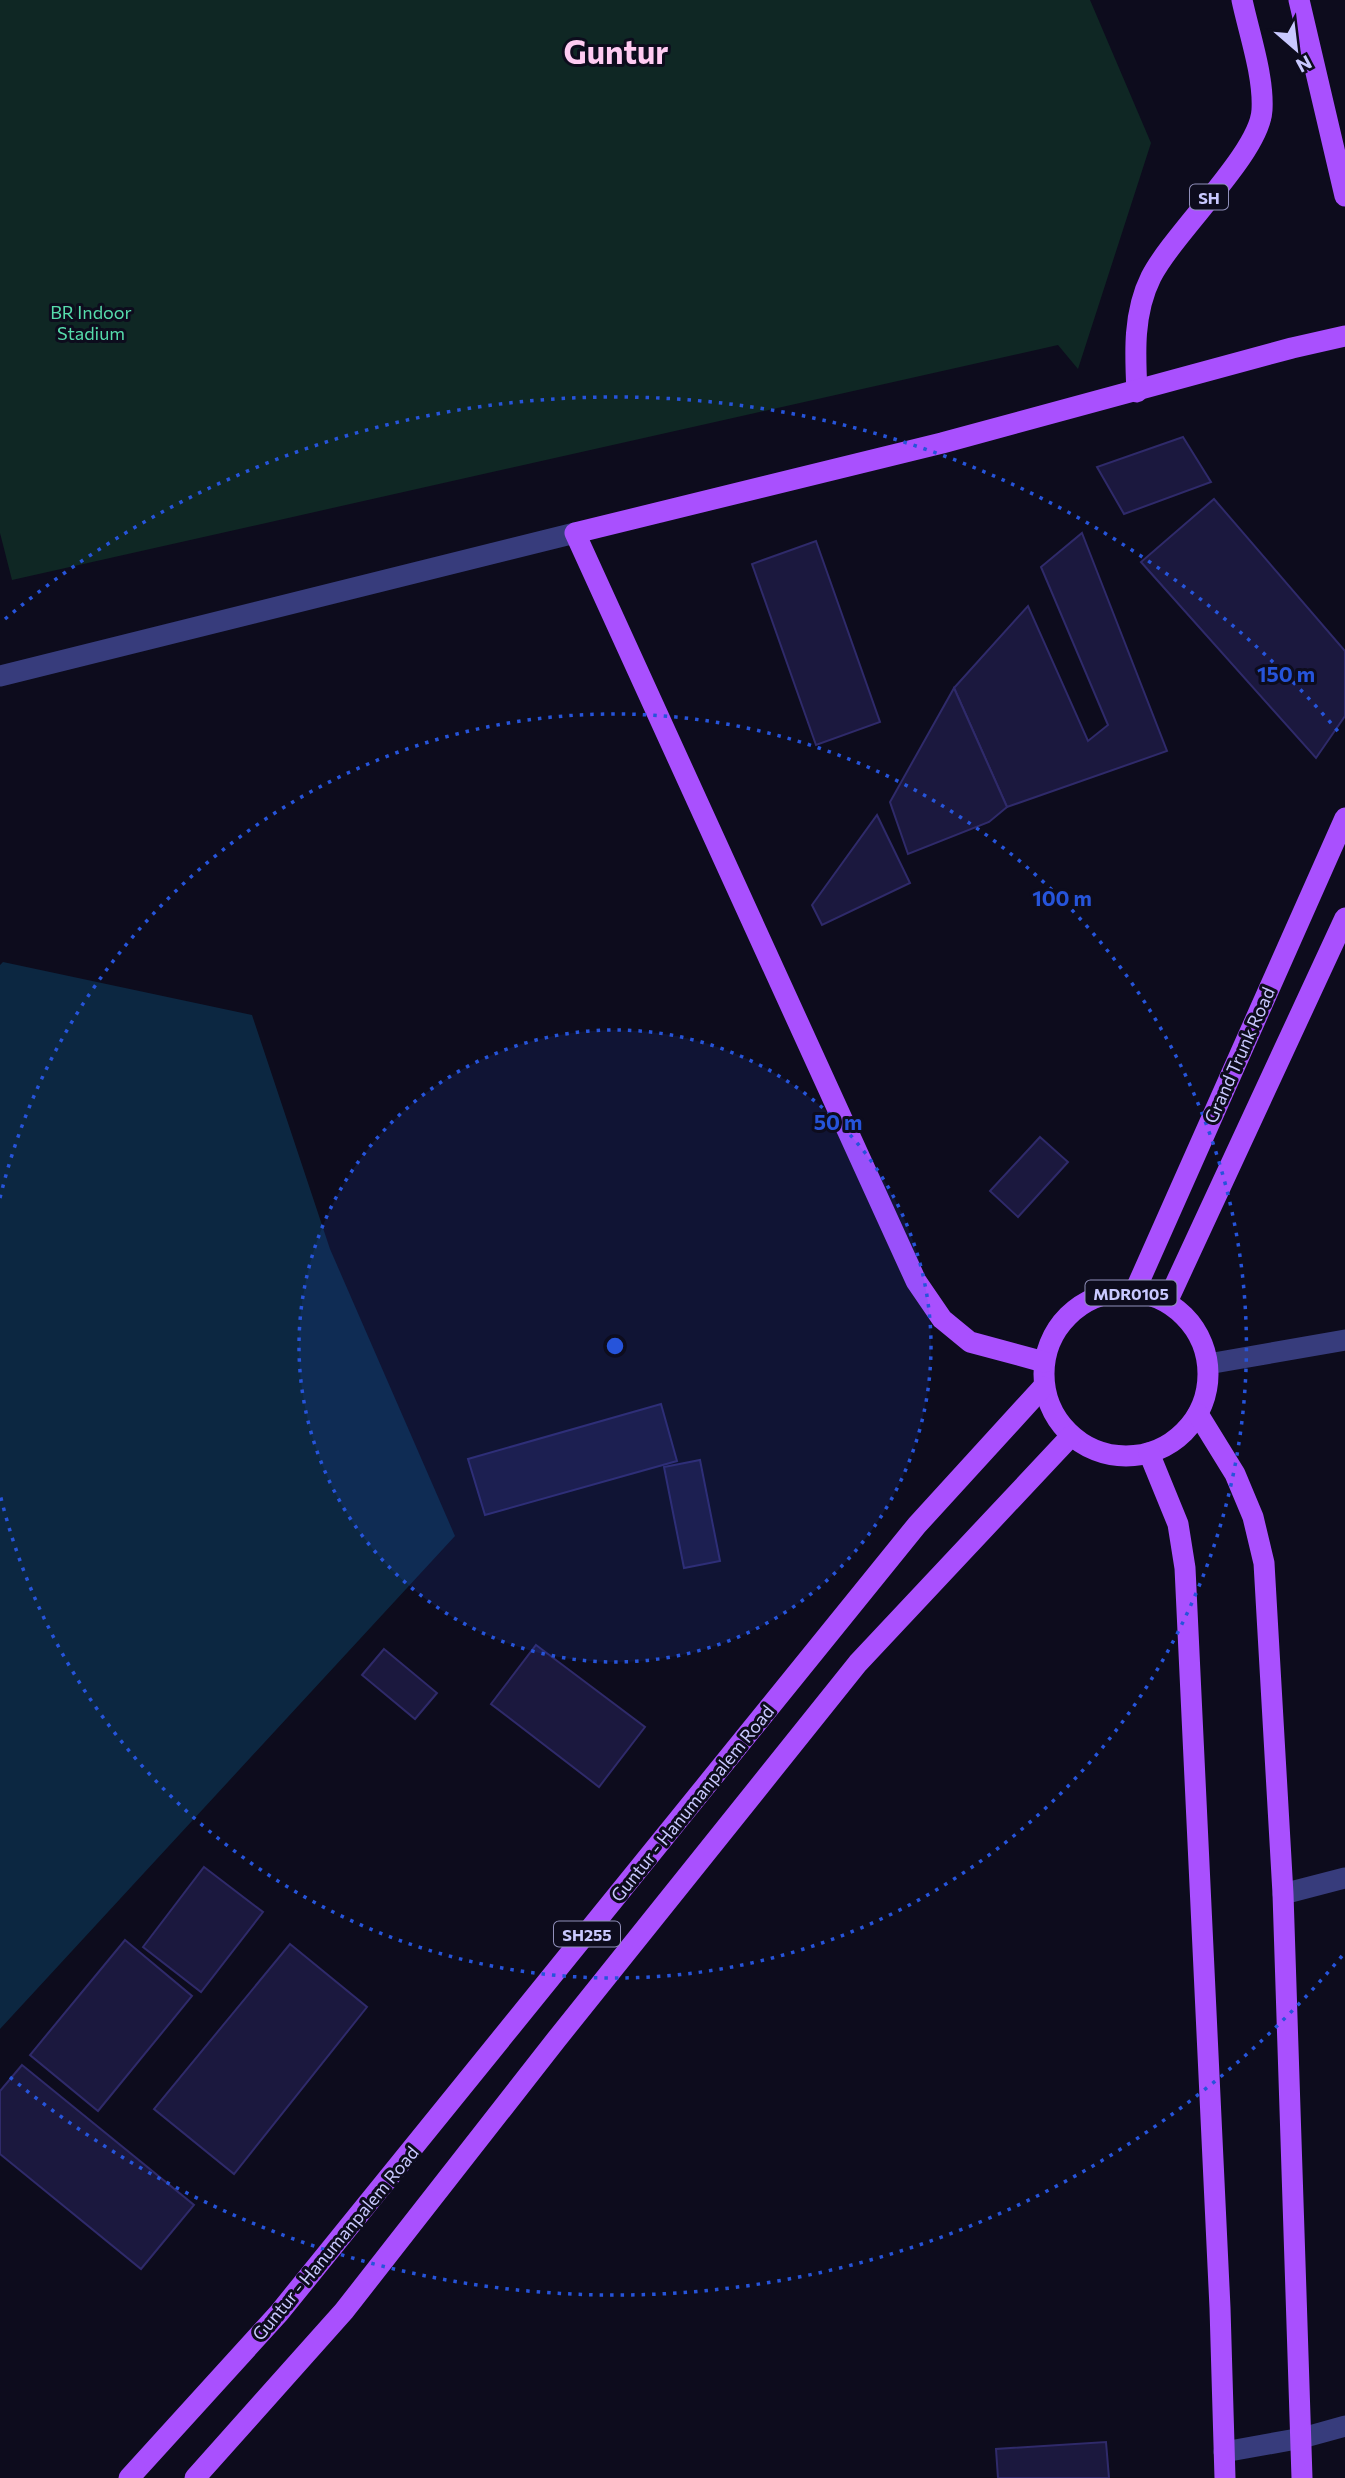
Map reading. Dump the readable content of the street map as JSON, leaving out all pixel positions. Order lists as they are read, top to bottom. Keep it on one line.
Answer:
{"streets":{"main road":["SH","Grand Trunk Road","MDR0105","Guntur - Hanumanpalem Road","SH255"]},"crossings":[["Grand Trunk Road","MDR0105"],["Grand Trunk Road","Guntur - Hanumanpalem Road"],["Grand Trunk Road","SH255"],["MDR0105","Guntur - Hanumanpalem Road"],["MDR0105","SH255"],["Guntur - Hanumanpalem Road","SH255"]],"districts":["Guntur"],"parks":["BR Indoor Stadium"],"north":"bottom right","rings":["150 m","100 m","50 m"]}
